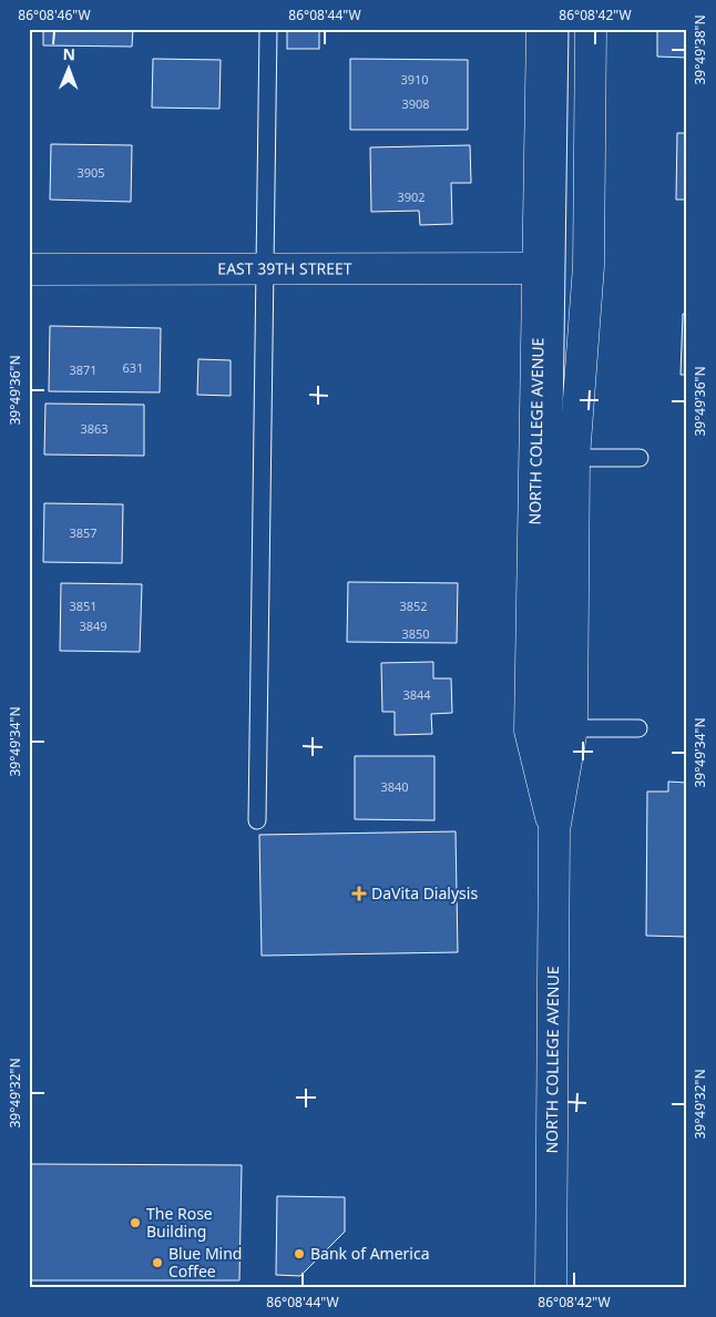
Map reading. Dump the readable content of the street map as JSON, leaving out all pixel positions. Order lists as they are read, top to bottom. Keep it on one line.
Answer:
{"streets":{"main road":["EAST 39TH STREET","NORTH COLLEGE AVENUE"]},"crossings":[["EAST 39TH STREET","NORTH COLLEGE AVENUE"]],"places":{"health":["DaVita Dialysis"],"other":["The Rose Building","Bank of America","Blue Mind Coffee"]},"house_numbers":["3910","3908","3905","3902","631","3871","3863","3857","3851","3852","3849","3850","3844","3840"],"north":"top","coordinates":["86°08'46\"W","86°08'44\"W","86°08'42\"W","39°49'38\"N","39°49'36\"N","39°49'34\"N","39°49'32\"N"]}
